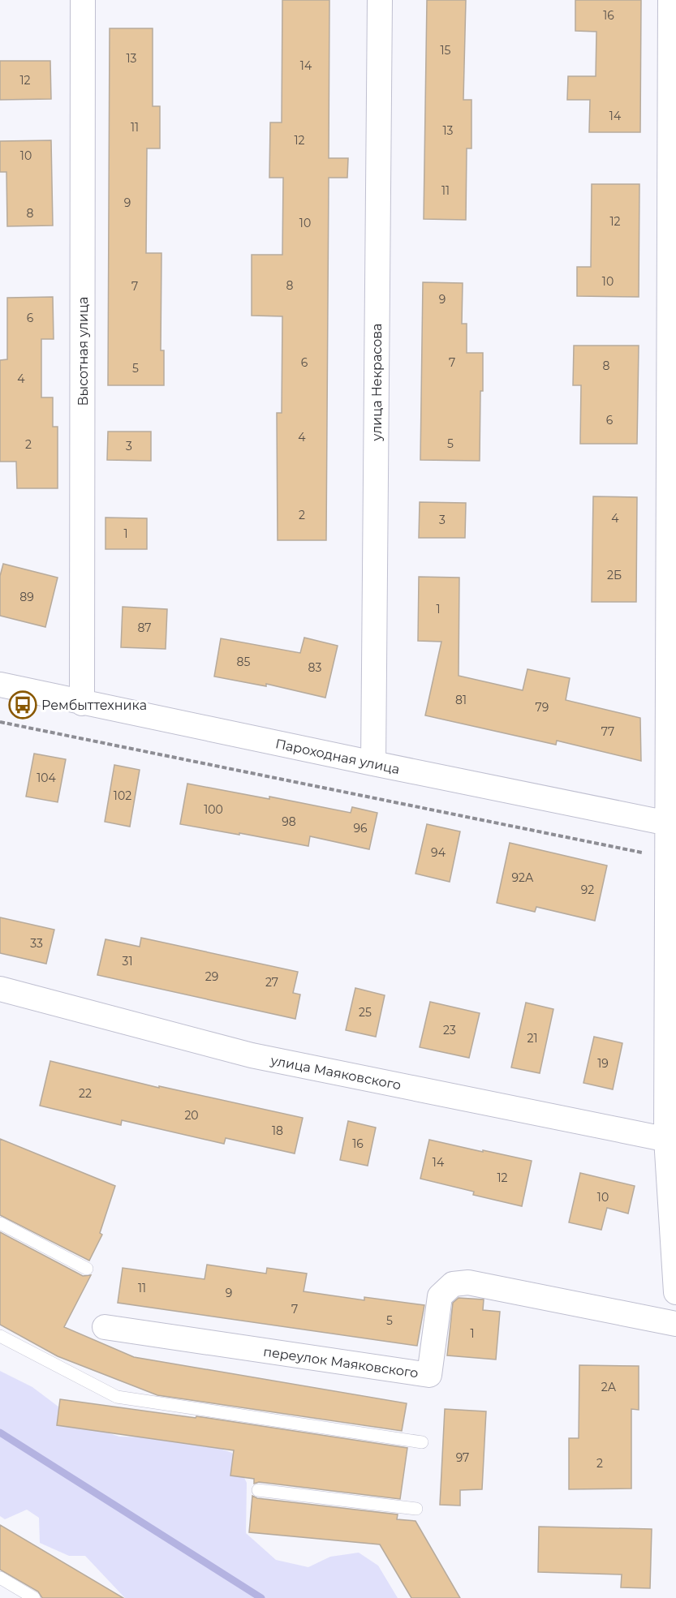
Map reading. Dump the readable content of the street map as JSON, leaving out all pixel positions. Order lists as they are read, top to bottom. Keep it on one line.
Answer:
{"streets":{"street":["Высотная улица","улица Некрасова","Пароходная улица","улица Маяковского","переулок Маяковского"]},"crossings":[["Высотная улица","Пароходная улица"],["улица Некрасова","Пароходная улица"]],"places":{"bus stop":["Рембыттехника"]},"house_numbers":["16","15","13","14","12","14","11","13","12","10","11","9","8","12","10","10","8","7","9","6","6","7","8","5","4","6","4","5","2","3","2","4","3","1","2Б","89","1","87","85","83","81","79","77","104","102","100","98","96","94","92А","92","33","31","29","27","25","23","21","19","22","20","18","16","14","12","10","11","9","7","5","1","2А","97","2"]}
